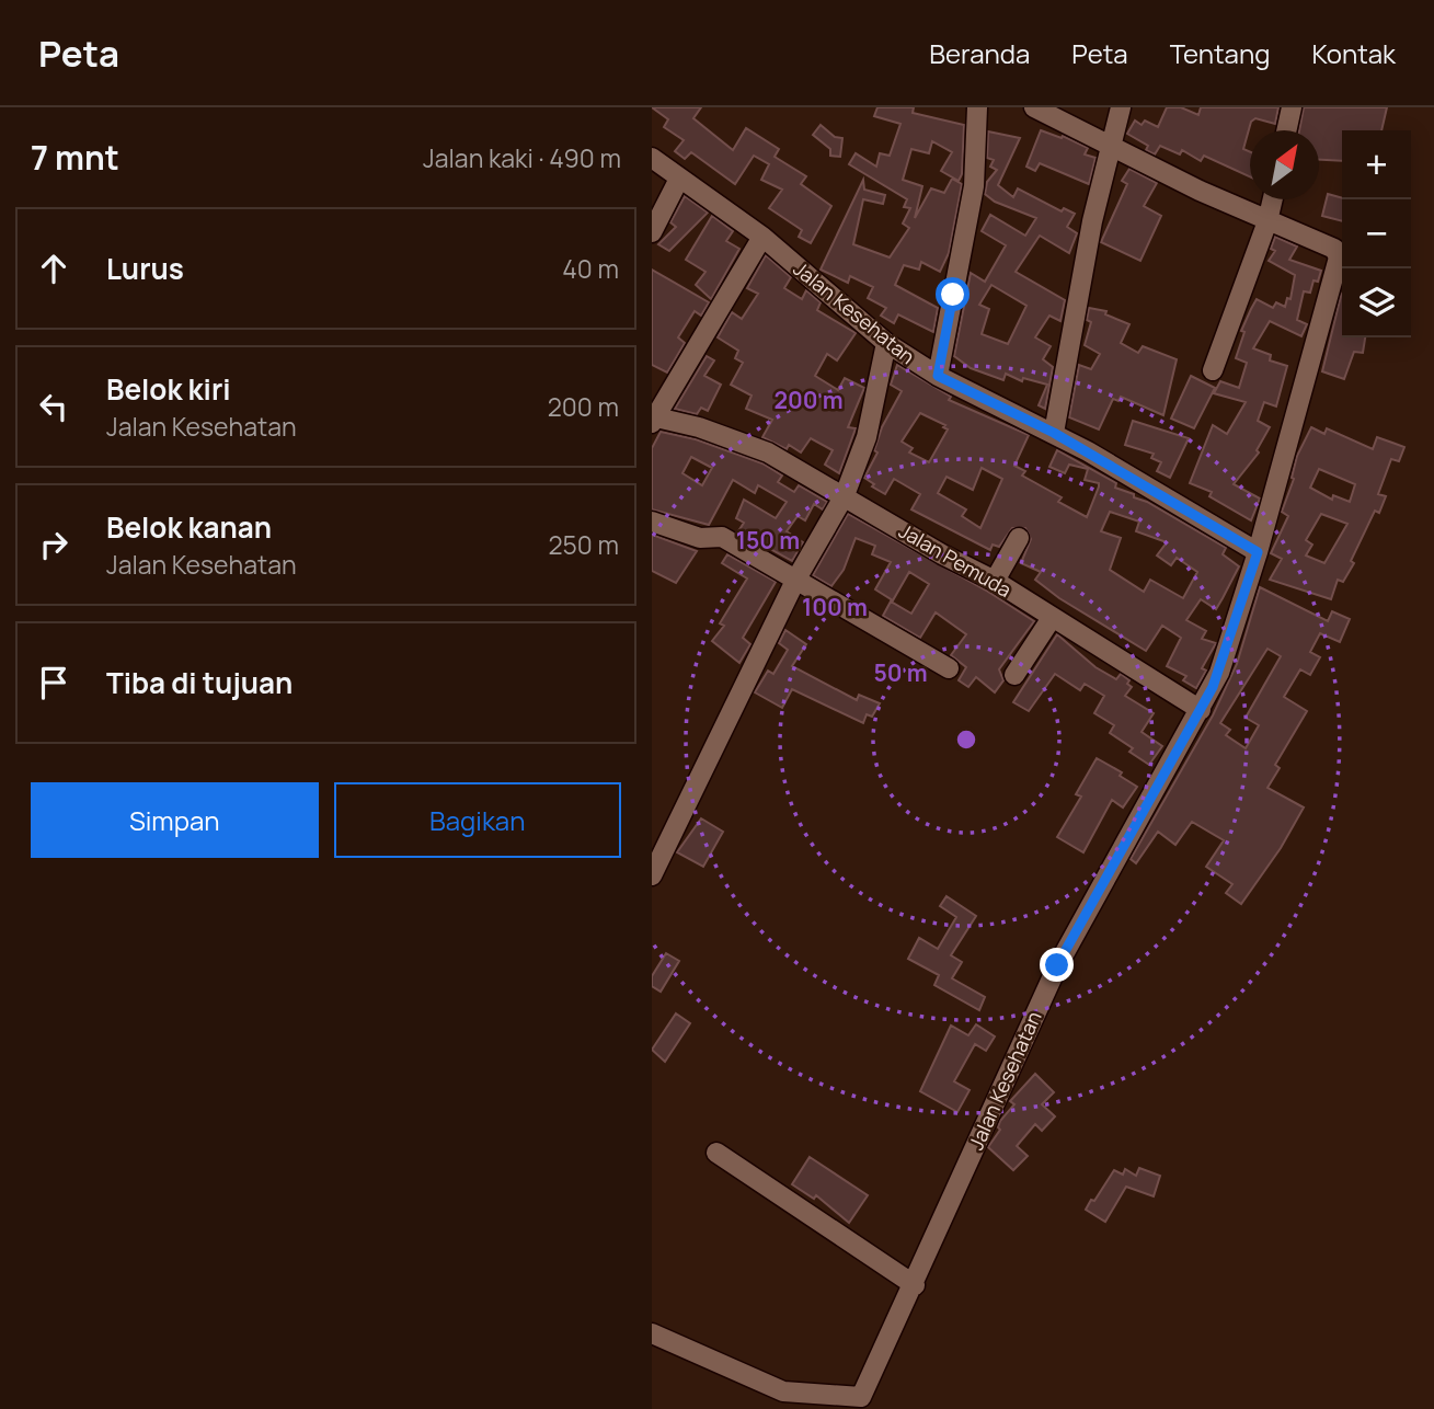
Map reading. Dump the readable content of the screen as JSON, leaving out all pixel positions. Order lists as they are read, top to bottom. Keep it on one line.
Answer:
{"streets":{"street":["Jalan Kesehatan","Jalan Pemuda"]},"crossings":[["Jalan Kesehatan","Jalan Pemuda"]],"north":"top right","page":{"header":"Peta","nav":["Beranda","Peta","Tentang","Kontak"],"heading":["7 mnt","Jalan kaki · 490 m"],"map_buttons":["+","−"],"list":[["Lurus","40 m"],["Belok kiri","Jalan Kesehatan","200 m"],["Belok kanan","Jalan Kesehatan","250 m"],"Tiba di tujuan"],"buttons":["Simpan","Bagikan"]},"rings":["200 m","150 m","100 m","50 m"]}
